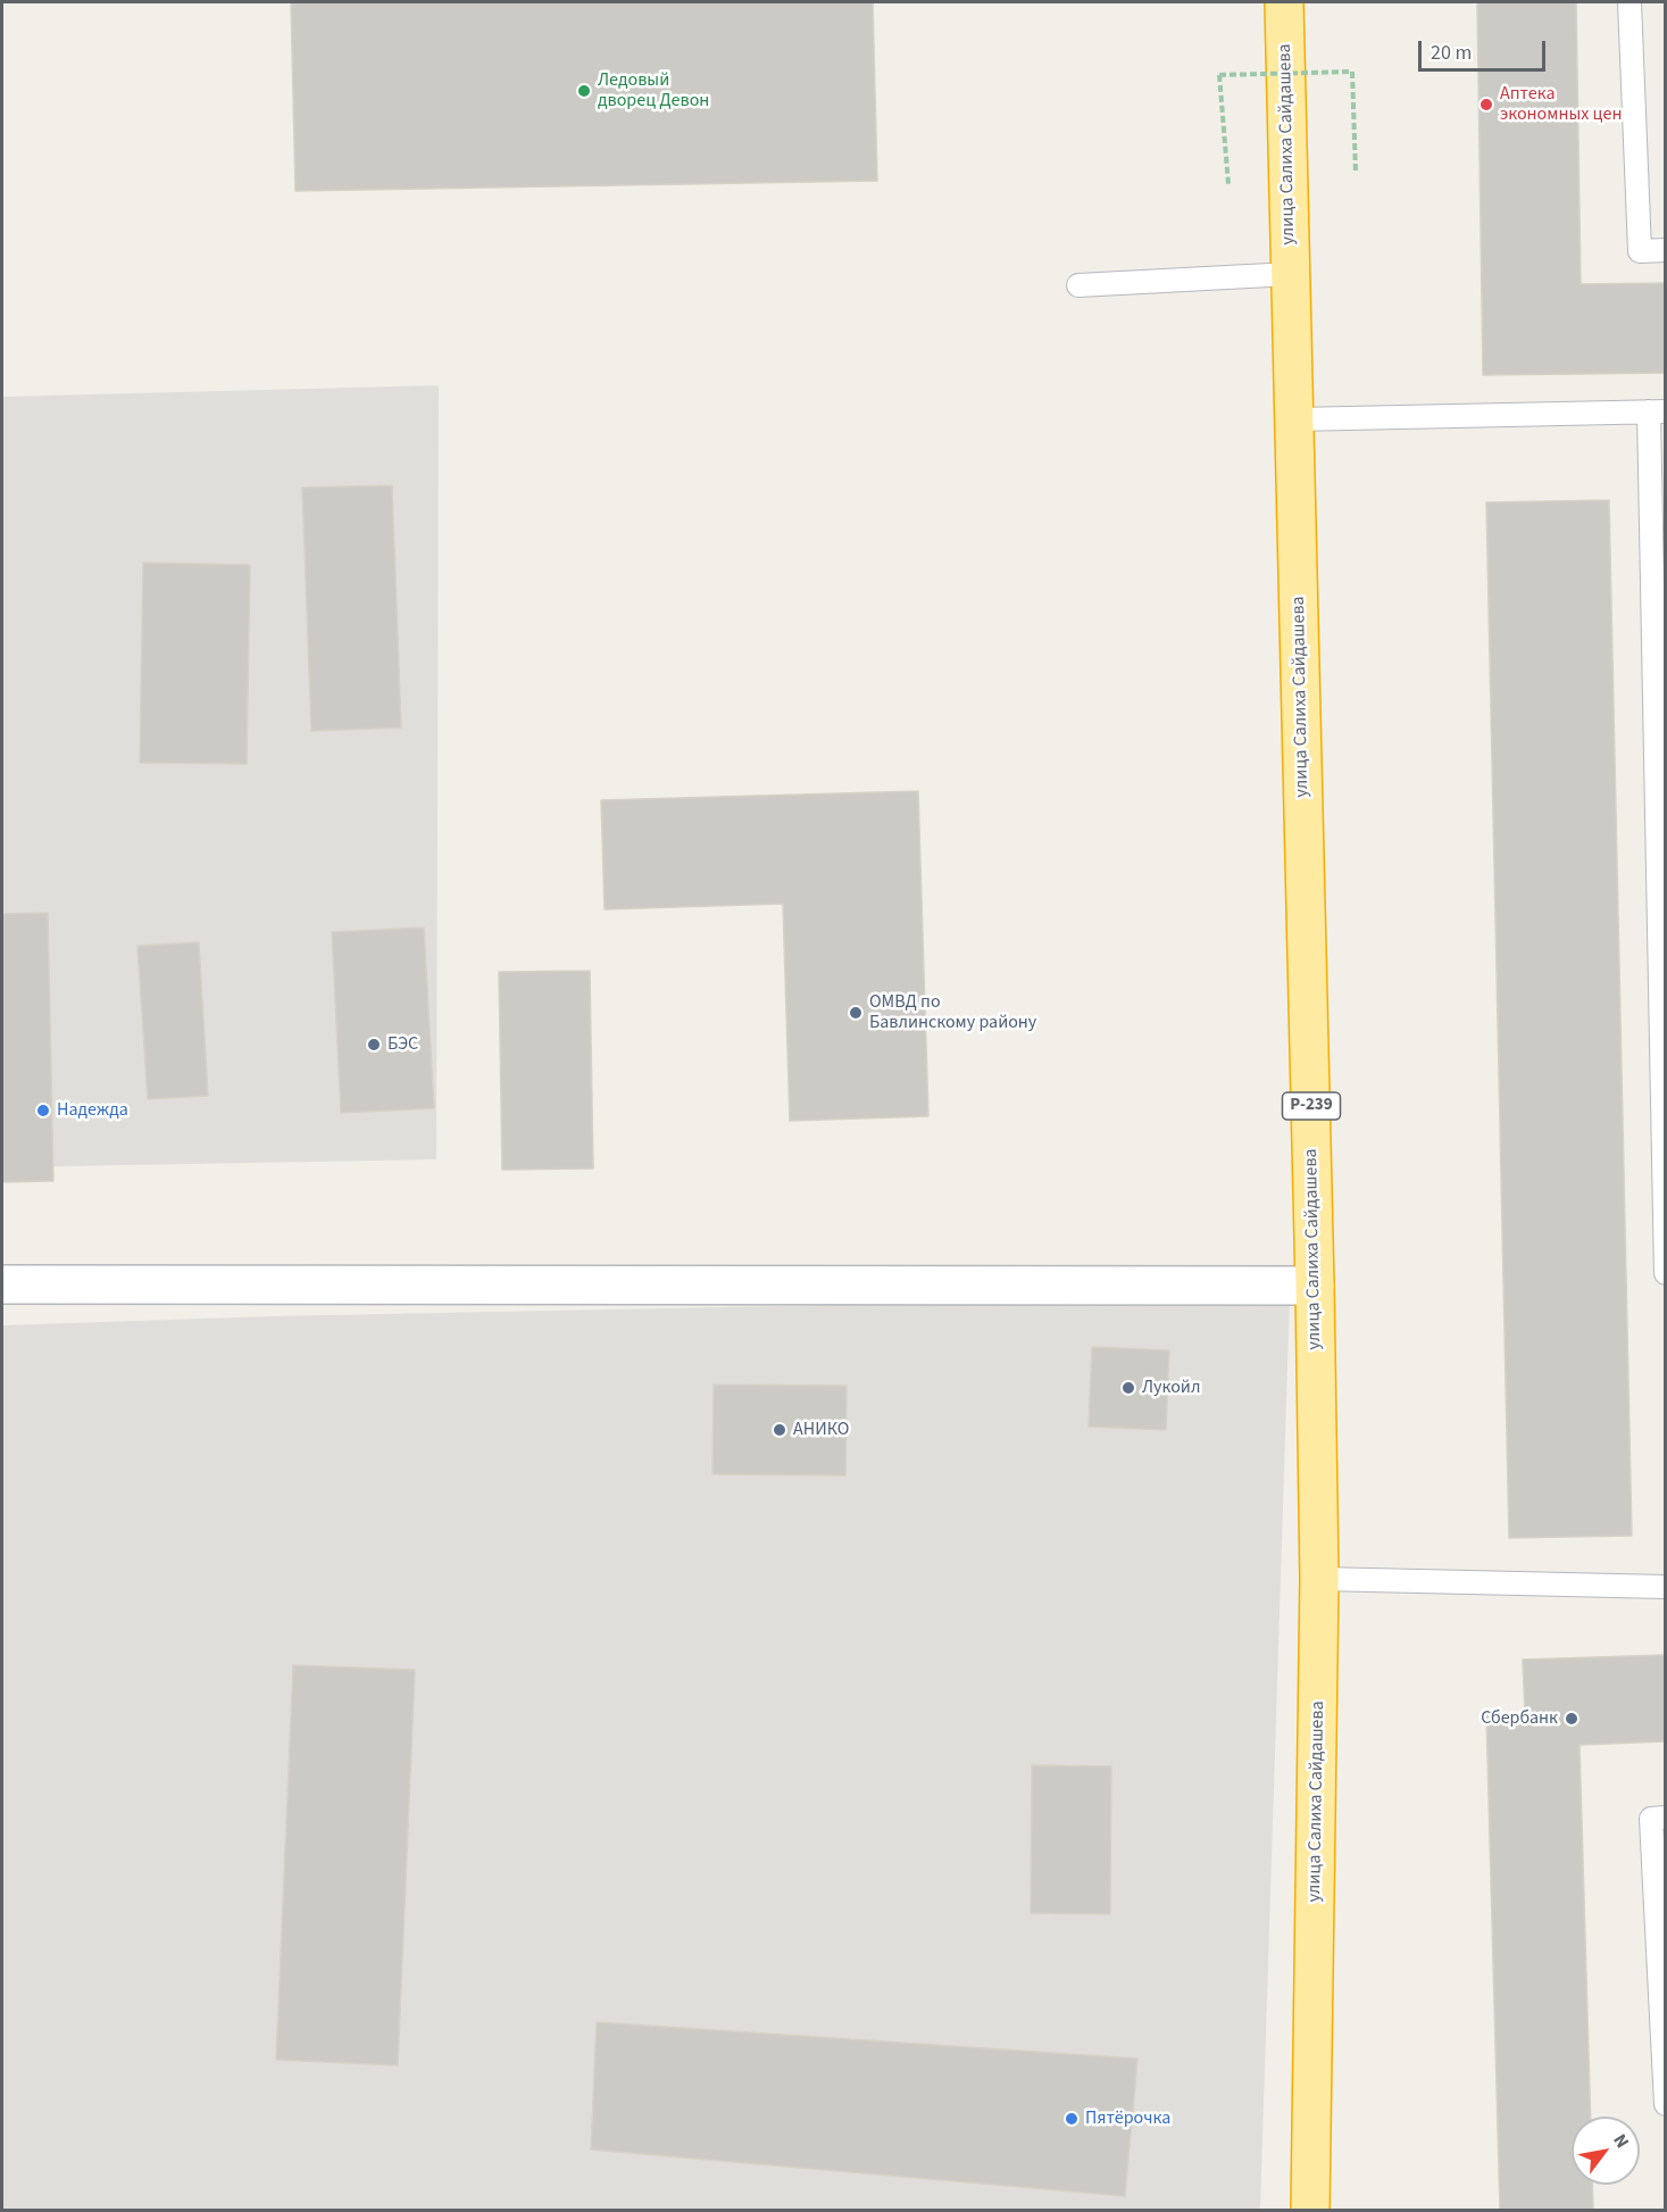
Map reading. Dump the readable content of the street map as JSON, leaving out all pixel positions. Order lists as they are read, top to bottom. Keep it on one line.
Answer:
{"streets":{"highway":["улица Салиха Сайдашева","Р-239"]},"places":["Ледовый дворец Девон","Аптека экономных цен","ОМВД по Бавлинскому району","БЭС","Надежда","Лукойл","АНИКО","Сбербанк","Пятёрочка"],"scale_bar":"20 m","north":"top right"}
